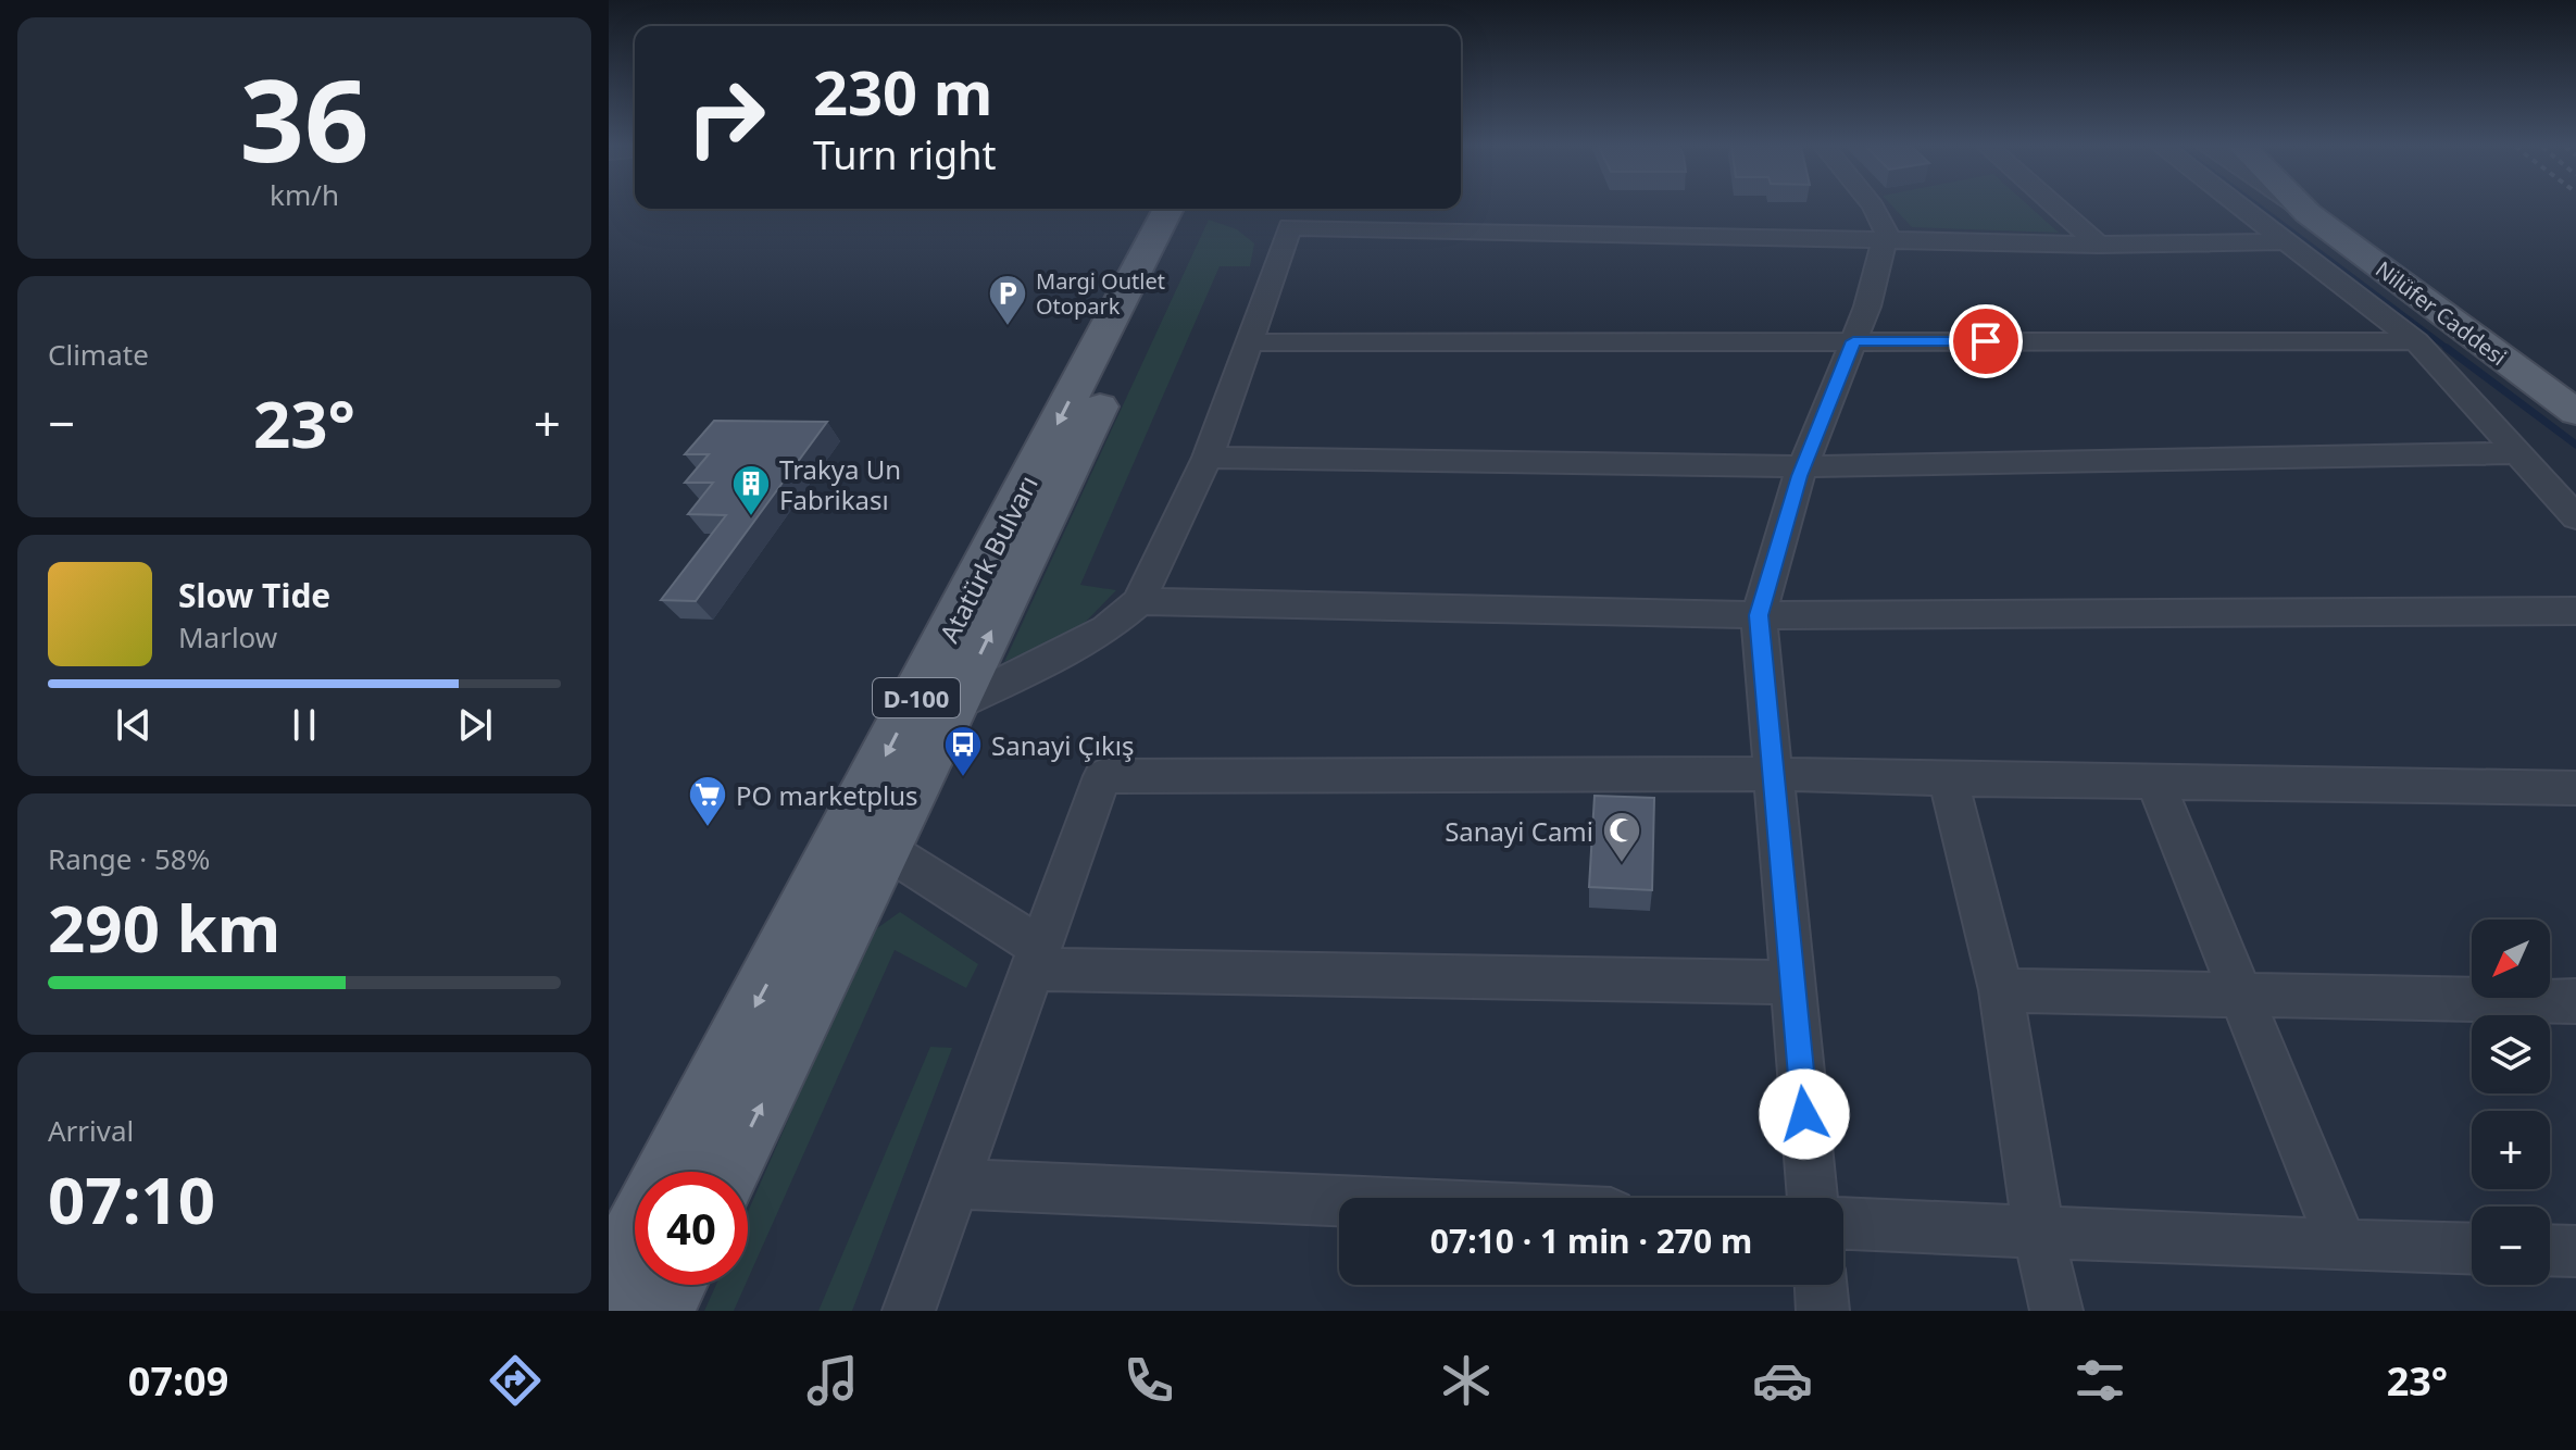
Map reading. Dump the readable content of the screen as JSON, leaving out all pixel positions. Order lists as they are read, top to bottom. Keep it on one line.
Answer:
{"streets":{"main road":["Nilüfer Caddesi","Atatürk Bulvarı","D-100"]},"places":{"parking":["Margi Outlet Otopark"],"building":["Trakya Un Fabrikası"],"bus stop":["Sanayi Çıkış"],"supermarket":["PO marketplus"],"mosque":["Sanayi Cami"]},"north":"bottom left","page":{"tile":[["36","km/h"],"Climate",["Range · 58%","290 km"],["Arrival","07:10"]],"turn":["230 m","Turn right"],"heat":["−","23°","+"],"song":["Slow Tide","Marlow"],"map_buttons":["+","−"],"limit":"40","trip":"07:10 · 1 min · 270 m","tabs":["07:09","23°"]}}
